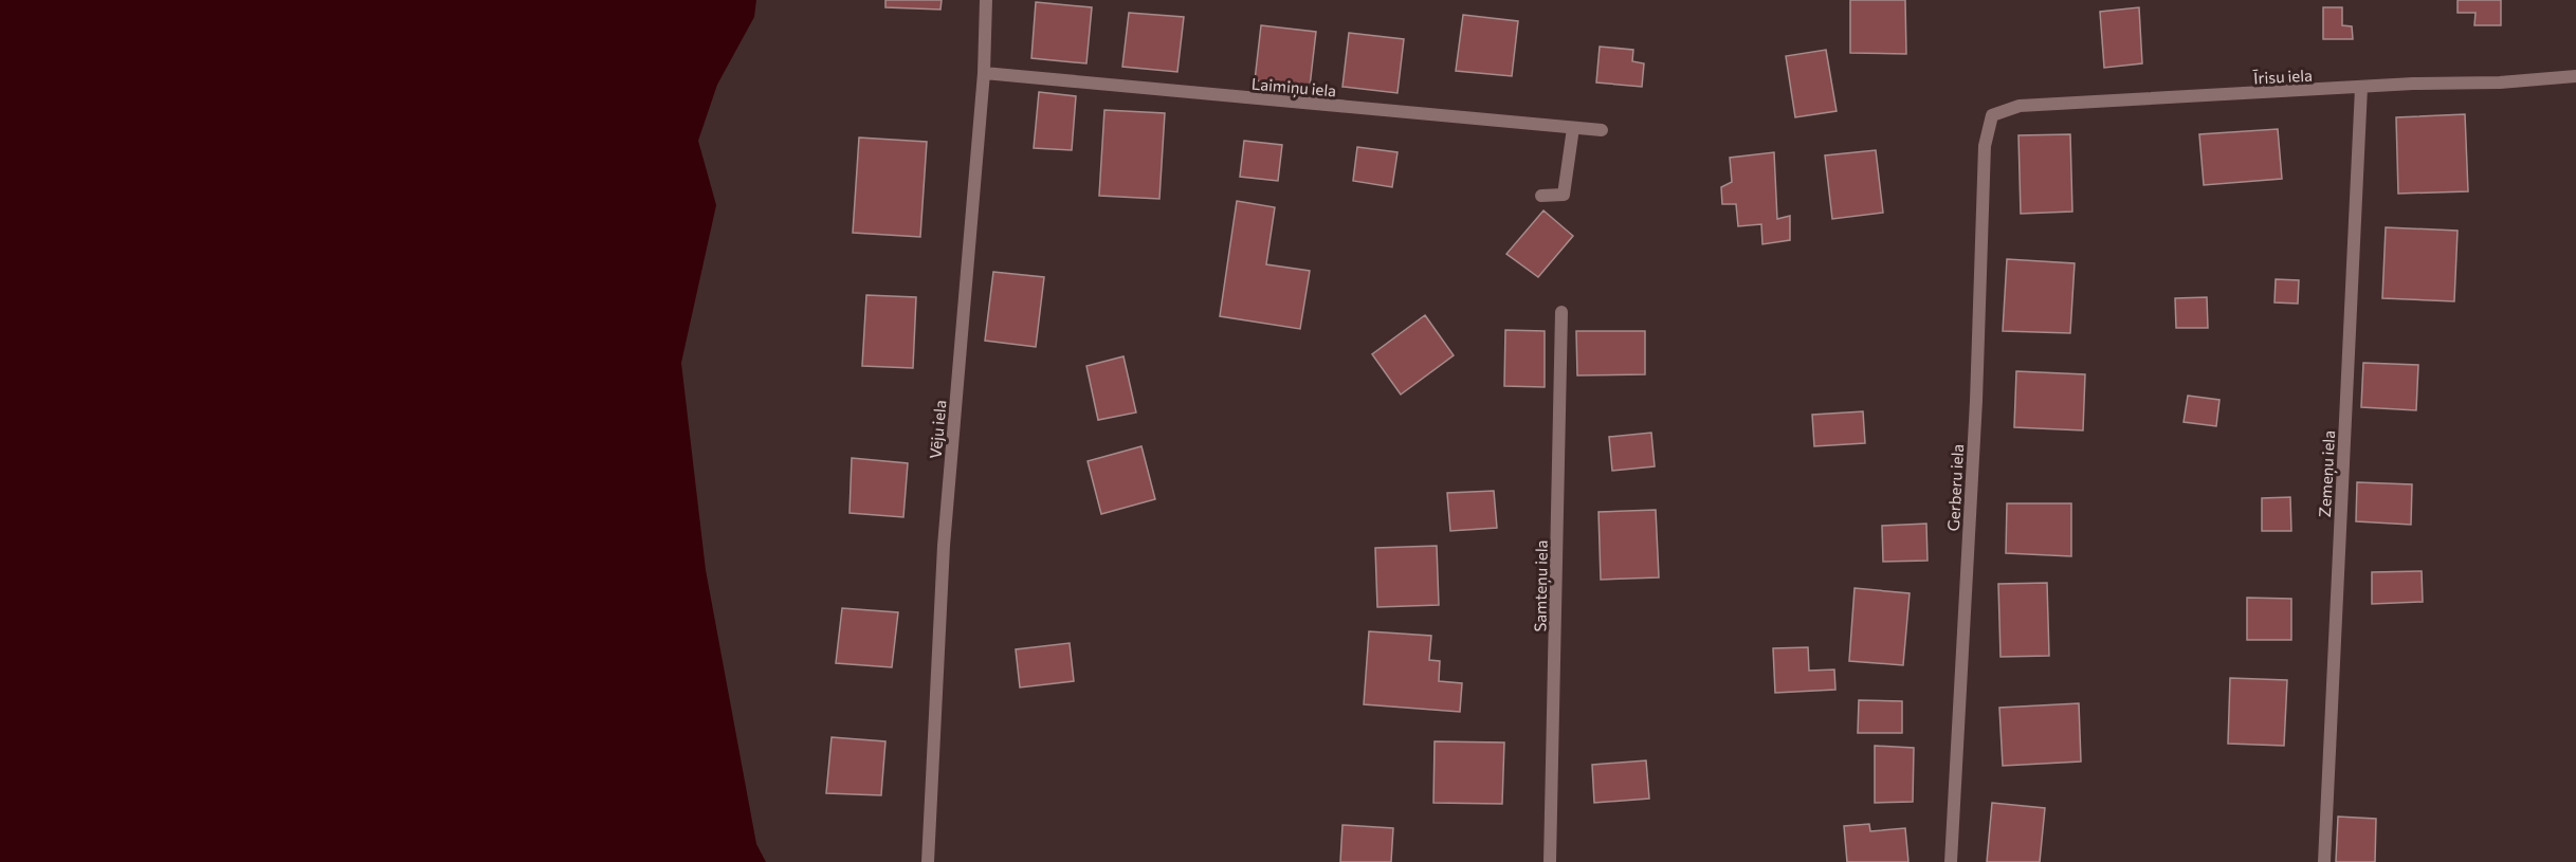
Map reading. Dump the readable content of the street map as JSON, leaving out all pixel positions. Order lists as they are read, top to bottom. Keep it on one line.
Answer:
{"streets":{"street":["Īrisu iela","Laimiņu iela","Vēju iela","Zemeņu iela","Gerberu iela","Samteņu iela"]},"crossings":[["Īrisu iela","Zemeņu iela"],["Īrisu iela","Gerberu iela"],["Laimiņu iela","Vēju iela"]]}
